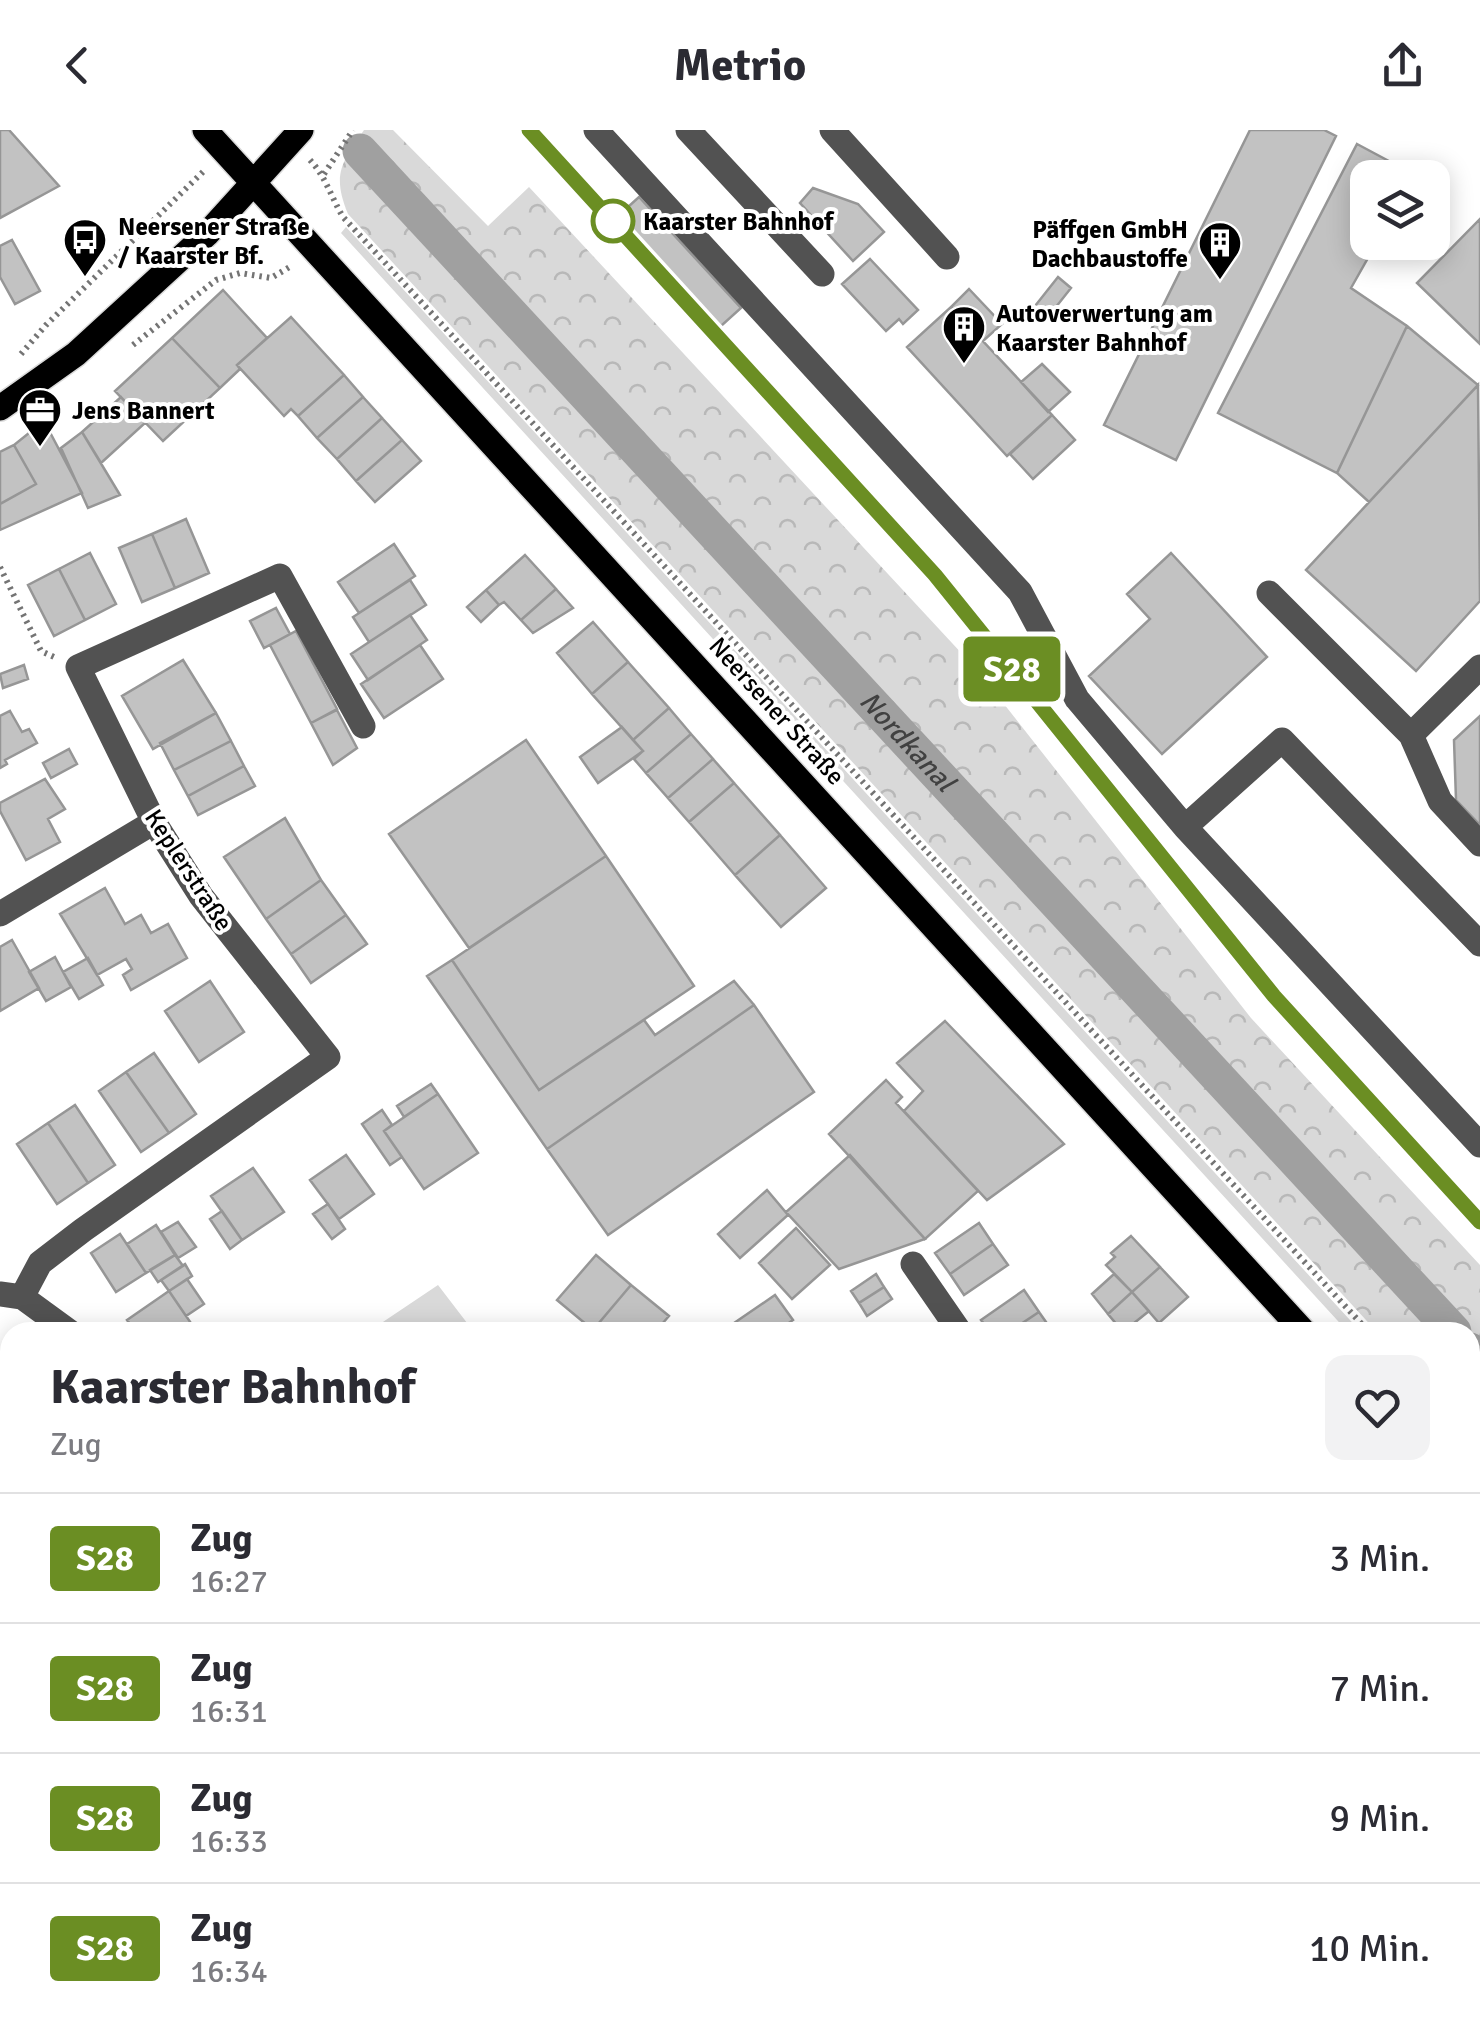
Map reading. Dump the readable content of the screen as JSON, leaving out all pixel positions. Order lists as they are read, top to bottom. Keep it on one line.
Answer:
{"streets":{"main road":["Neersener Straße"],"street":["Keplerstraße"]},"water":["Nordkanal"],"places":{"other":["Kaarster Bahnhof"],"bus stop":["Neersener Straße / Kaarster Bf."],"building":["Päffgen GmbH Dachbaustoffe","Autoverwertung am Kaarster Bahnhof"],"office":["Jens Bannert"]},"page":{"header":"Metrio","on_map":"S28","heading":["Kaarster Bahnhof","Zug"],"list":[{"mark":"S28","name":"Zug","note":"16:27","value":"3 Min."},{"mark":"S28","name":"Zug","note":"16:31","value":"7 Min."},{"mark":"S28","name":"Zug","note":"16:33","value":"9 Min."},{"mark":"S28","name":"Zug","note":"16:34","value":"10 Min."}]}}
